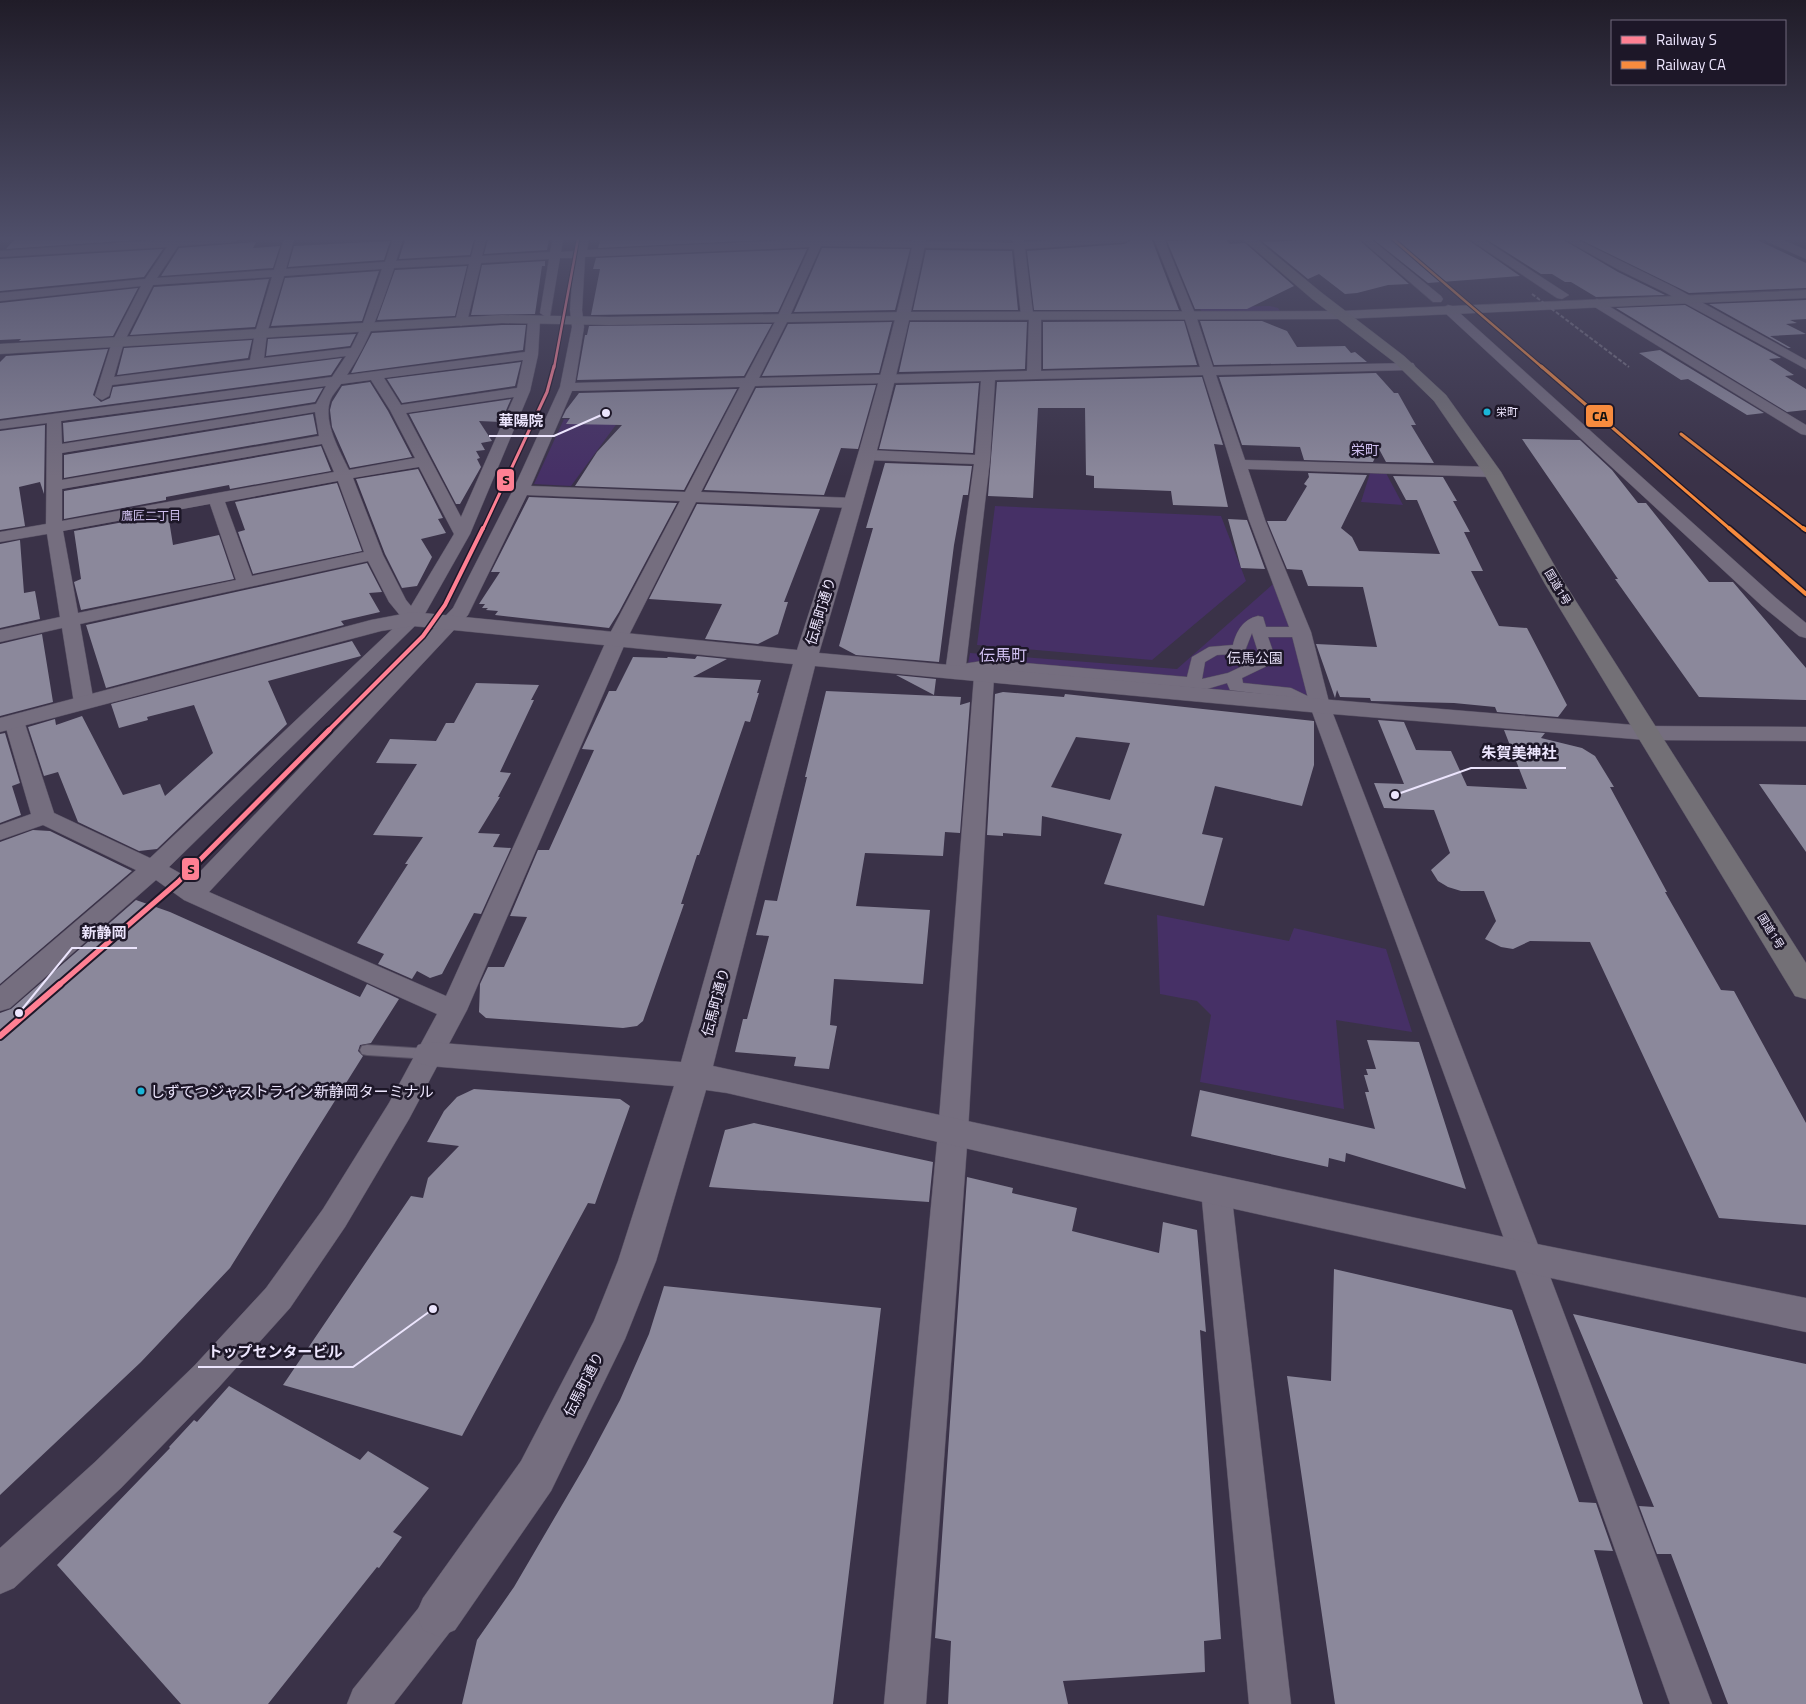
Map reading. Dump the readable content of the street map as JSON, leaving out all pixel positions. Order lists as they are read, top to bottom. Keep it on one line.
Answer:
{"streets":{"highway":["国道1号"],"street":["伝馬町通り"]},"districts":["栄町","鷹匠二丁目","伝馬町"],"parks":["伝馬公園"],"places":["栄町","華陽院","朱賀美神社","新静岡","しずてつジャストライン新静岡ターミナル","トップセンタービル"],"lines":["rail line S","rail line CA"],"legend":["Railway S","Railway CA"]}
